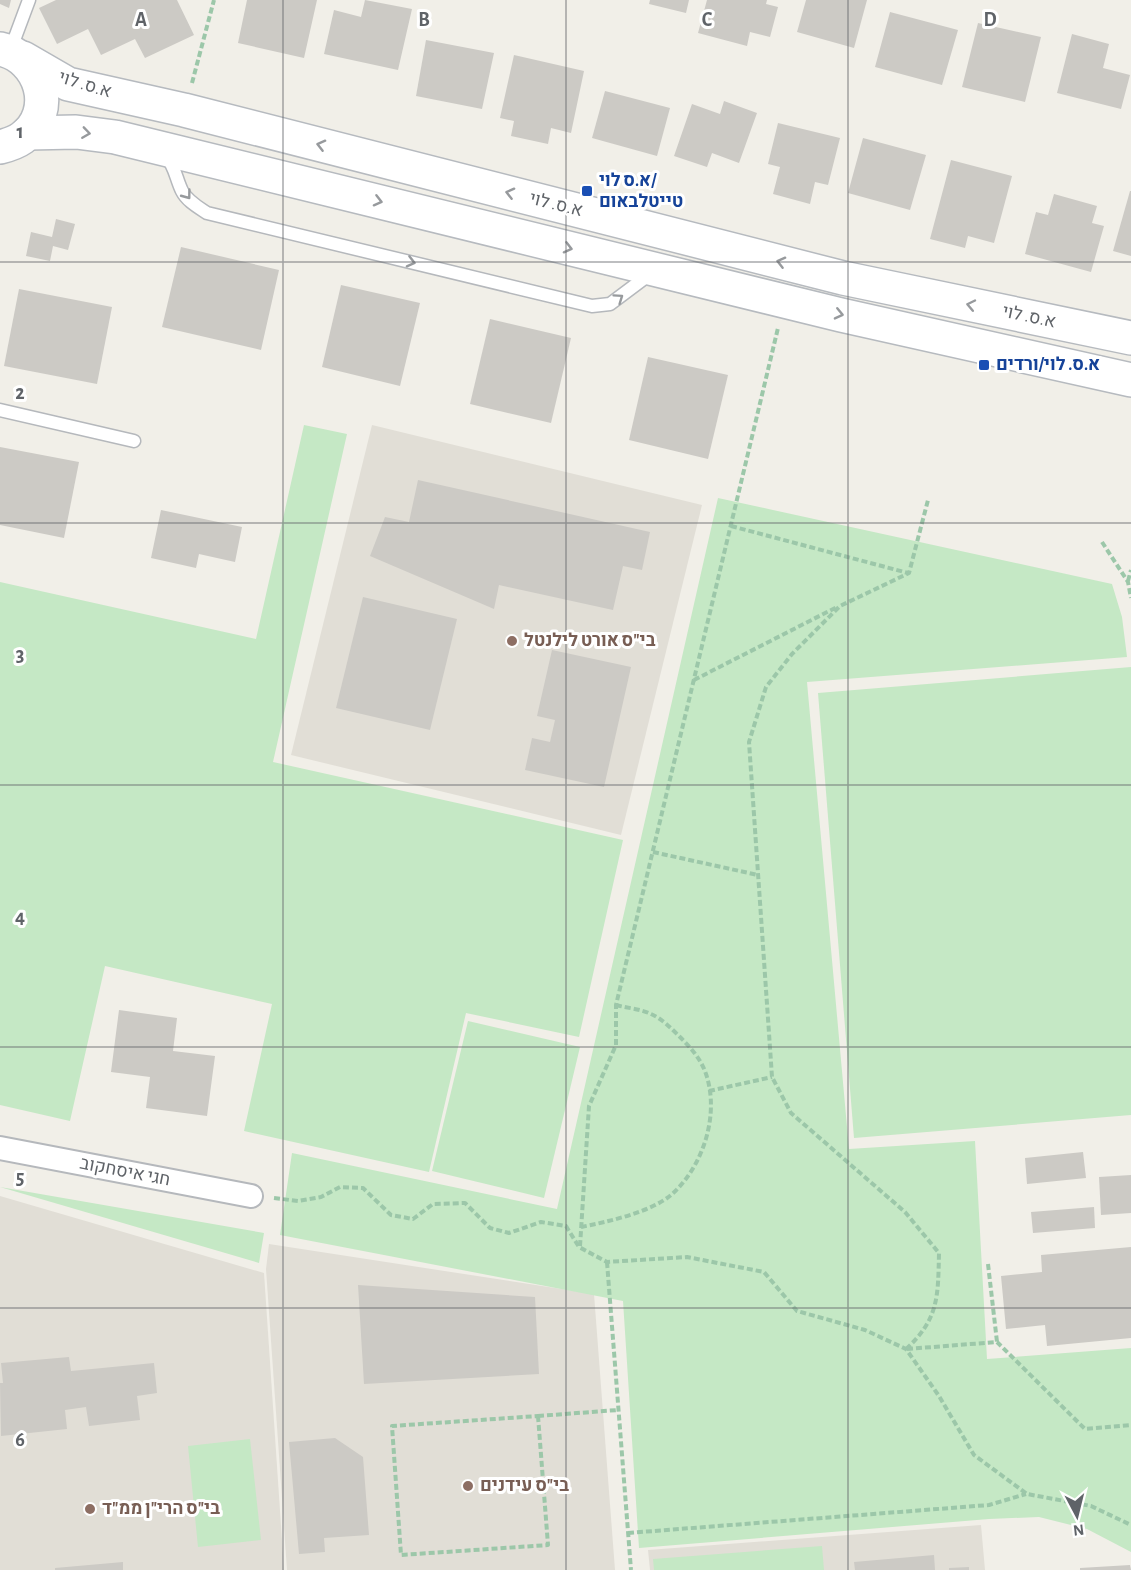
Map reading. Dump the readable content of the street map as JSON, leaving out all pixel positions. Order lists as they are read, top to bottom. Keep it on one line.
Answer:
{"streets":{"main road":["א.ס. לוי"],"street":["חגי איסחקוב"]},"places":{"transit":["א.ס לוי/ טייטלבאום","א.ס. לוי/ורדים"],"other":["בי\"ס אורט לילנטל","בי\"ס עידנים","בי\"ס הרי\"ן ממ\"ד"]},"north":"bottom","grid":{"columns":["A","B","C","D"],"rows":["1","2","3","4","5","6"]}}
